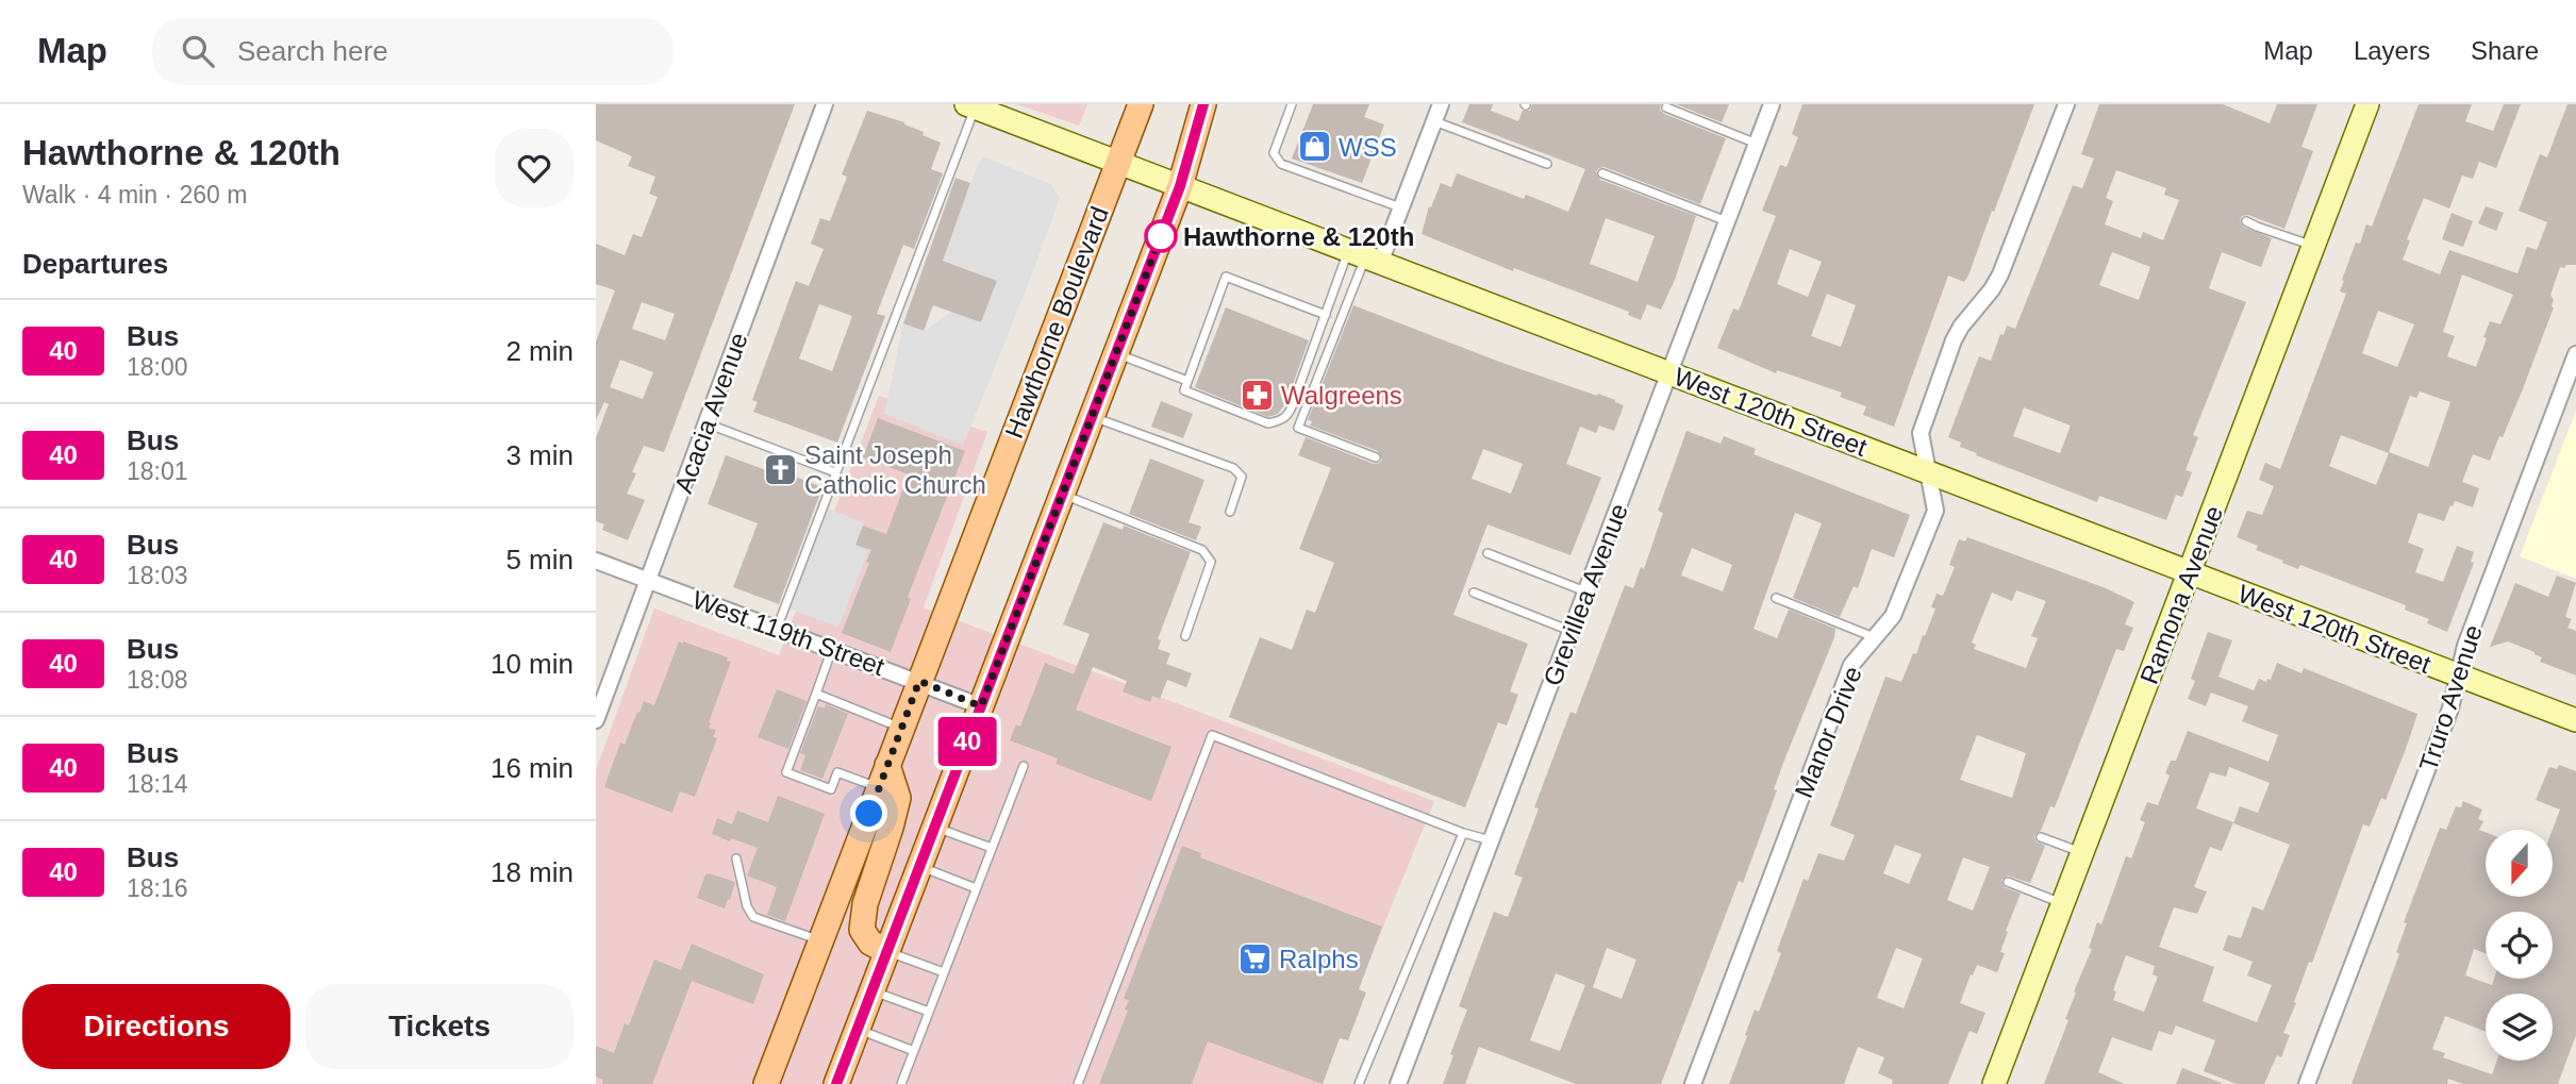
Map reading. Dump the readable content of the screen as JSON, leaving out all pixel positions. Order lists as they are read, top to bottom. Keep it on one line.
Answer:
{"streets":{"main road":["Hawthorne Boulevard","West 120th Street","Ramona Avenue"],"street":["Acacia Avenue","Grevillea Avenue","West 119th Street","Truro Avenue","Manor Drive"]},"crossings":[["Hawthorne Boulevard","West 120th Street"],["Hawthorne Boulevard","West 119th Street"],["West 120th Street","Grevillea Avenue"],["West 120th Street","Ramona Avenue"],["West 120th Street","Truro Avenue"],["West 120th Street","Manor Drive"],["Acacia Avenue","West 119th Street"]],"places":{"shop":["WSS"],"other":["Hawthorne & 120th"],"pharmacy":["Walgreens"],"church":["Saint Joseph Catholic Church"],"supermarket":["Ralphs"]},"lines":["bus line 40"],"north":"bottom","page":{"header":"Map","search":"Search here","nav":["Map","Layers","Share"],"heading":[["Hawthorne & 120th","Walk · 4 min · 260 m"],"Departures"],"on_map":"40","list":[{"mark":"40","name":"Bus","note":"18:00","value":"2 min"},{"mark":"40","name":"Bus","note":"18:01","value":"3 min"},{"mark":"40","name":"Bus","note":"18:03","value":"5 min"},{"mark":"40","name":"Bus","note":"18:08","value":"10 min"},{"mark":"40","name":"Bus","note":"18:14","value":"16 min"},{"mark":"40","name":"Bus","note":"18:16","value":"18 min"}],"buttons":["Directions","Tickets"]}}
